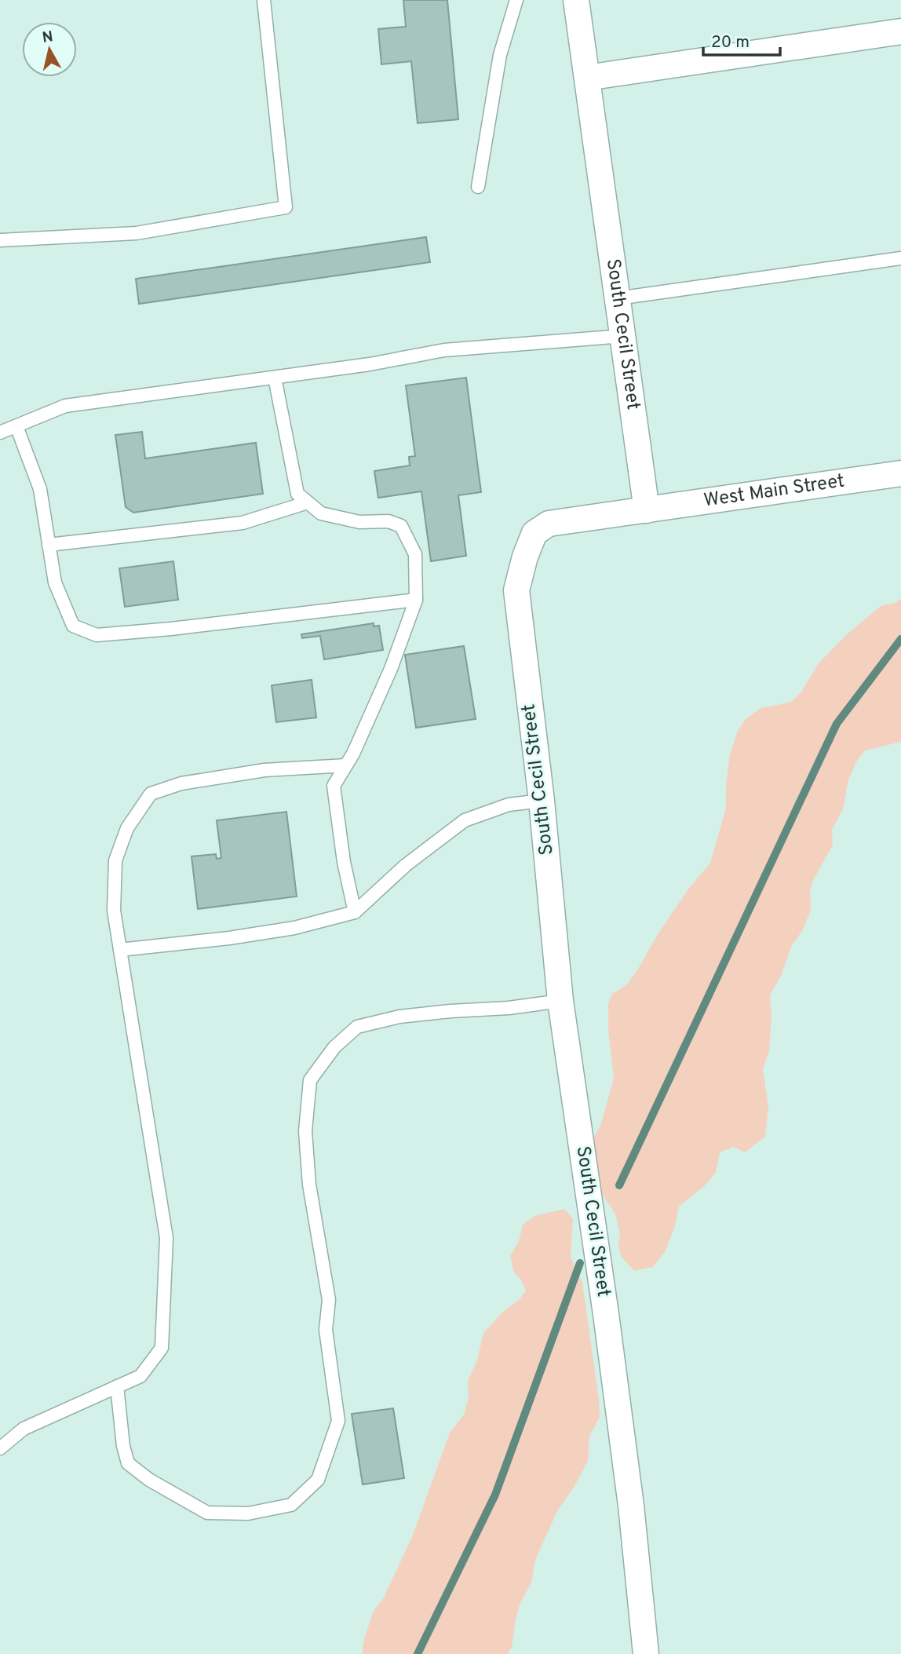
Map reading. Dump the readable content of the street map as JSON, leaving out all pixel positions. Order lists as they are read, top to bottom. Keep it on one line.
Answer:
{"streets":{"street":["South Cecil Street","West Main Street"]},"crossings":[["South Cecil Street","West Main Street"]],"scale_bar":"20 m","north":"top"}
